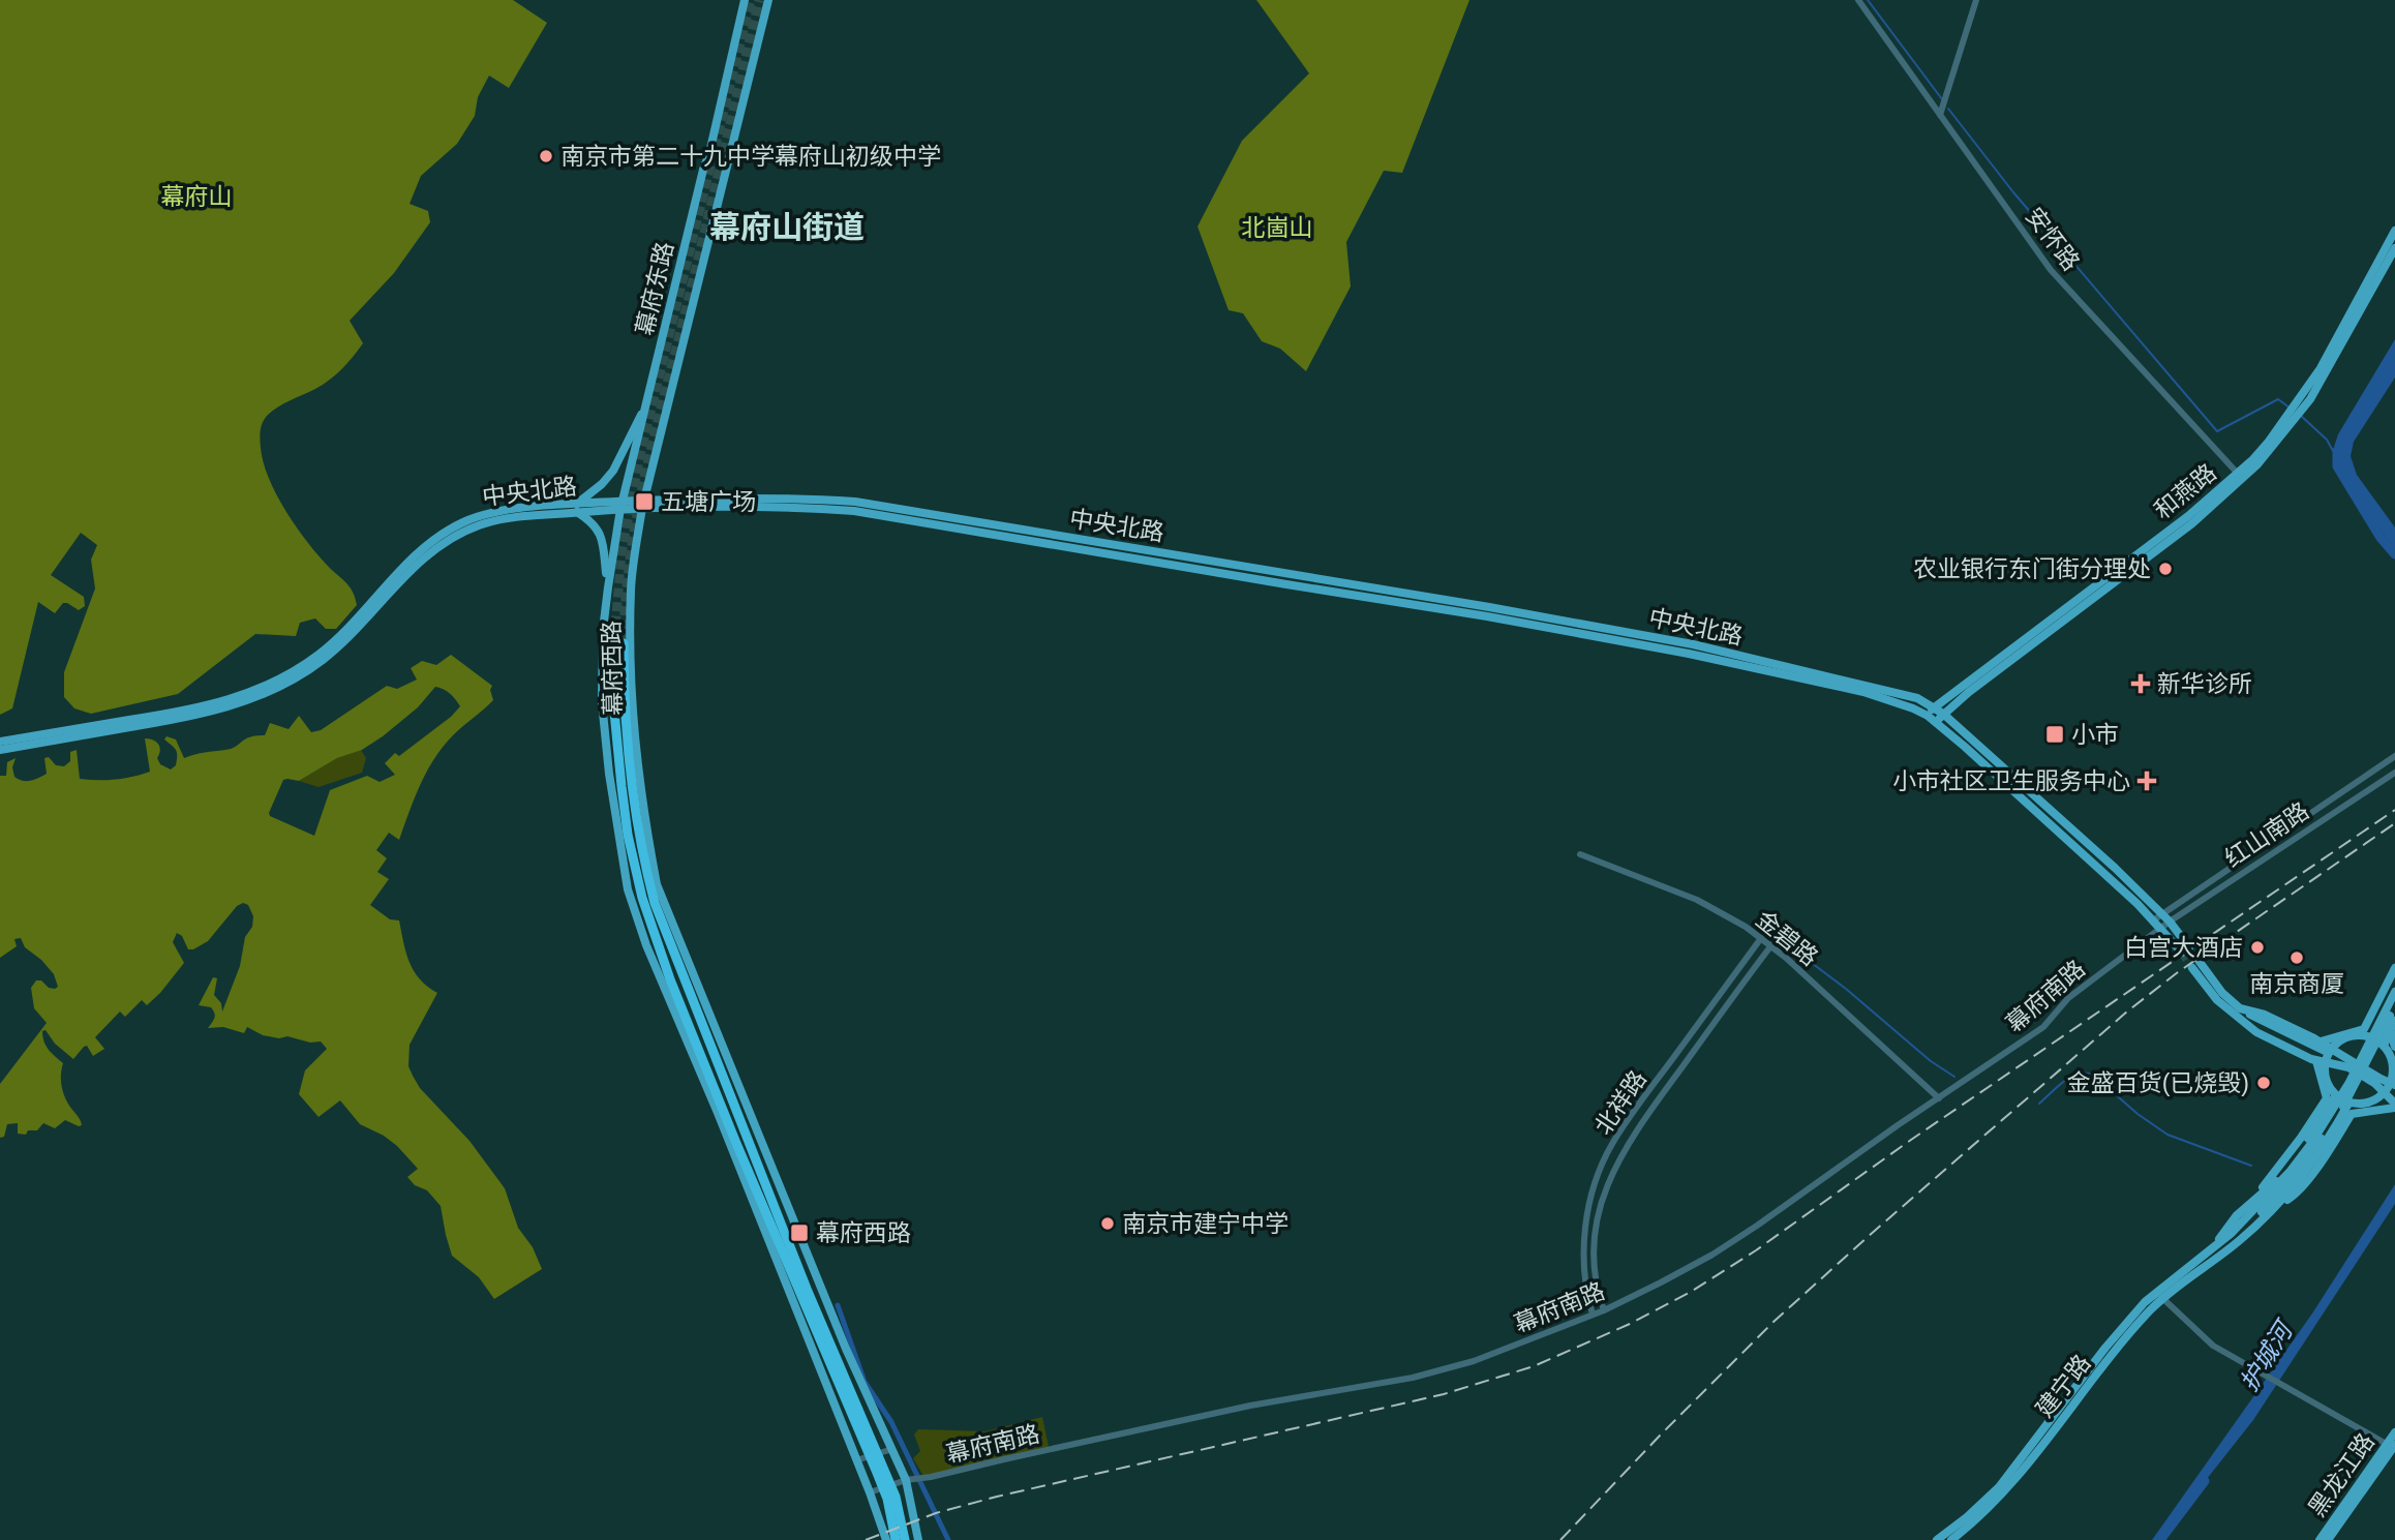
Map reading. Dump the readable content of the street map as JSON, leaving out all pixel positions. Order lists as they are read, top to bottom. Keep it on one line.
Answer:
{"streets":{"highway":["幕府西路"],"main road":["幕府东路","中央北路","和燕路","建宁路","黑龙江路"],"street":["安怀路","红山南路","金碧路","幕府南路","北祥路"]},"crossings":[["安怀路","和燕路"],["幕府东路","中央北路"],["幕府东路","幕府西路"],["中央北路","和燕路"],["中央北路","幕府西路"],["中央北路","红山南路"],["中央北路","幕府南路"],["幕府西路","幕府南路"],["红山南路","幕府南路"],["金碧路","幕府南路"],["金碧路","北祥路"],["幕府南路","北祥路"]],"districts":["幕府山街道"],"water":["护城河"],"parks":["幕府山","北崮山"],"places":{"other":["南京市第二十九中学幕府山初级中学","农业银行东门街分理处","白宫大酒店","南京商厦","金盛百货(已烧毁)","南京市建宁中学"],"transit":["五塘广场","小市","幕府西路"],"health":["新华诊所","小市社区卫生服务中心"]}}
